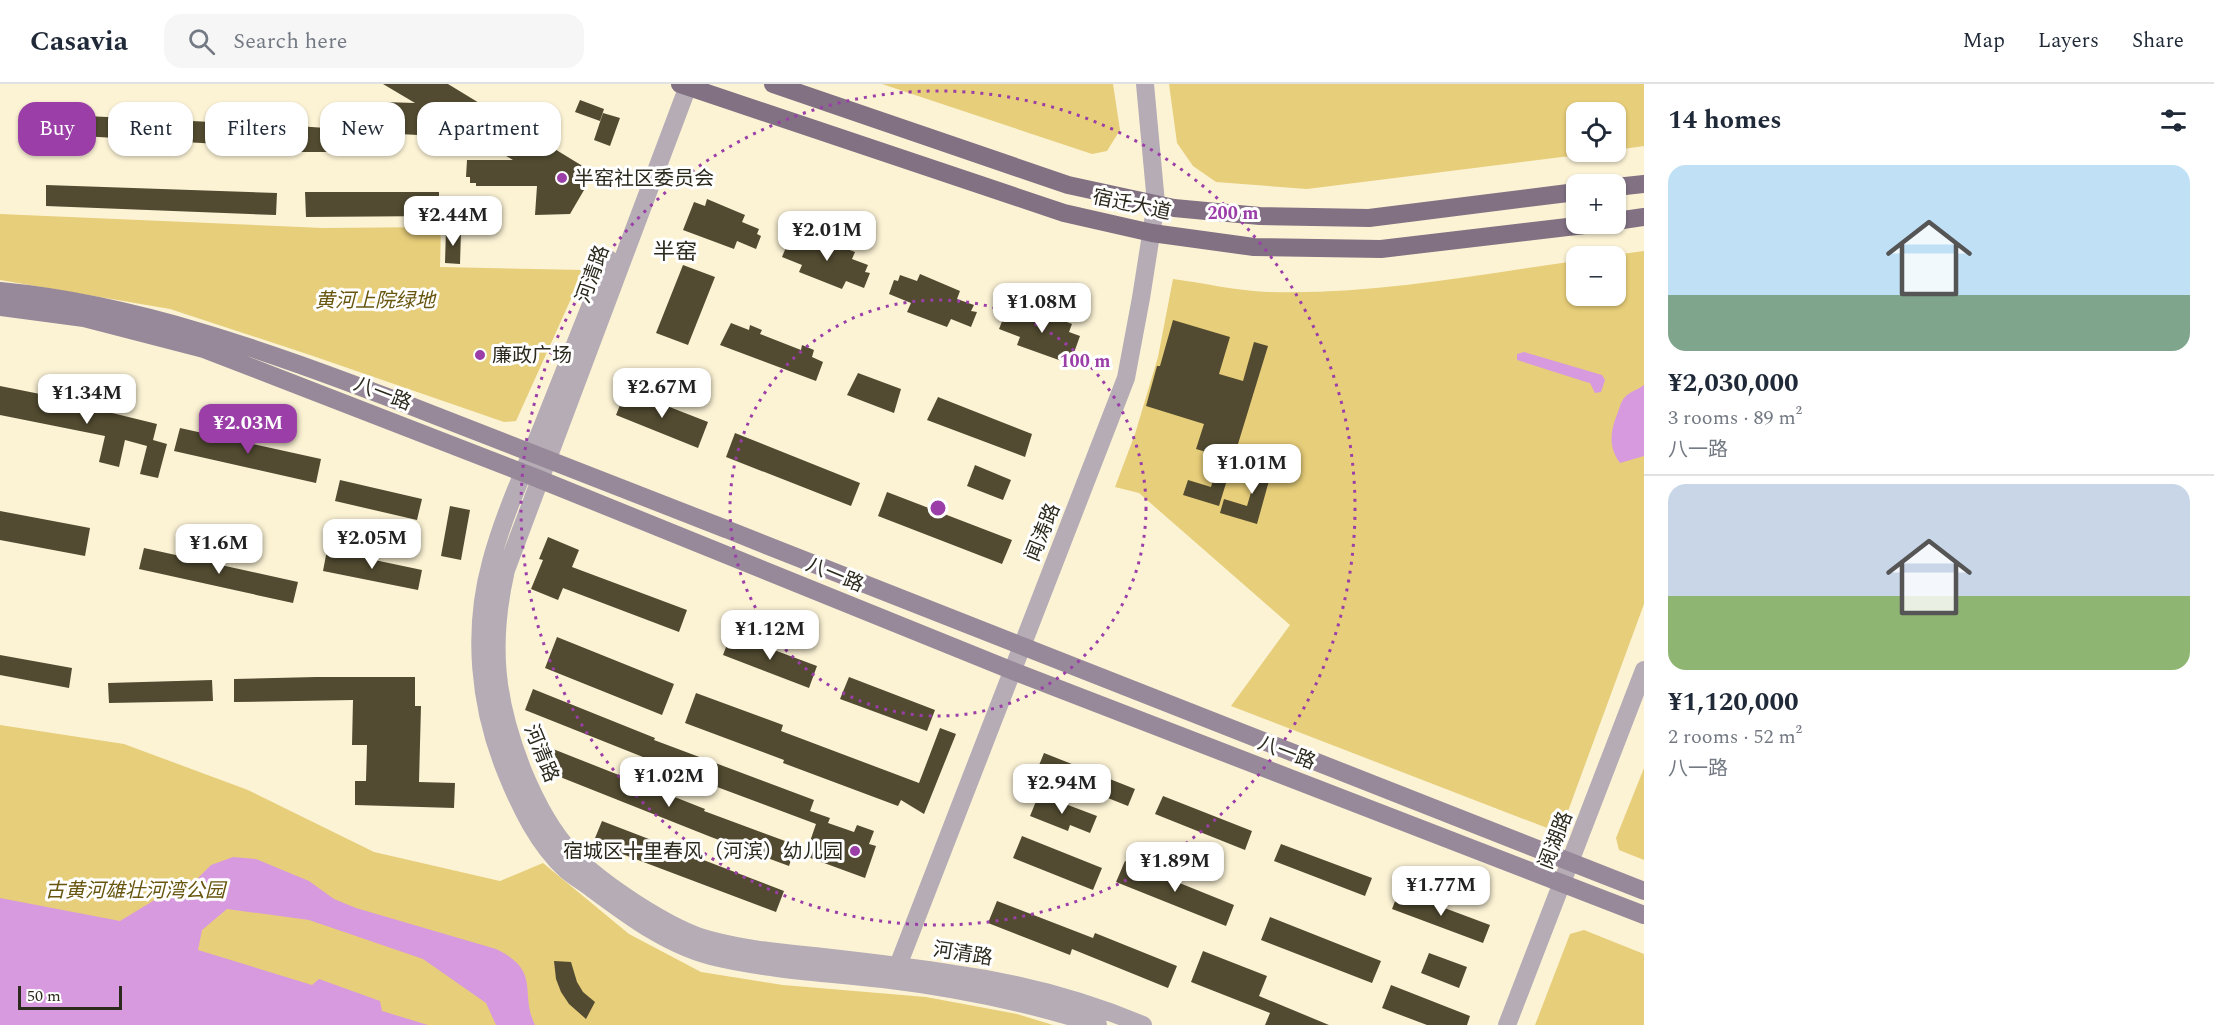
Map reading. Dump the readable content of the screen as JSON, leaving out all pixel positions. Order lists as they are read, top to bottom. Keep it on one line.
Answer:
{"streets":{"main road":["宿迁大道","八一路"],"street":["河清路","闻涛路","阅湖路"]},"crossings":[["宿迁大道","河清路"],["宿迁大道","闻涛路"],["河清路","八一路"],["河清路","闻涛路"],["八一路","闻涛路"],["八一路","阅湖路"]],"districts":["半窑"],"parks":["黄河上院绿地","古黄河雄壮河湾公园"],"places":["半窑社区委员会","廉政广场","宿城区十里春风（河滨）幼儿园"],"scale_bar":"50 m","page":{"header":"Casavia","search":"Search here","nav":["Map","Layers","Share"],"heading":"14 homes","map_buttons":["+","−"],"chip":["Buy","Rent","Filters","New","Apartment"],"list":[{"name":"¥2,030,000","note":"3 rooms · 89 m² · 八一路"},{"name":"¥1,120,000","note":"2 rooms · 52 m² · 八一路"}],"price":["¥2.44M","¥2.01M","¥1.08M","¥2.67M","¥1.34M","¥2.03M","¥1.01M","¥2.05M","¥1.6M","¥1.12M","¥1.02M","¥2.94M","¥1.89M","¥1.77M"],"scale":"50 m"},"rings":["200 m","100 m"]}
